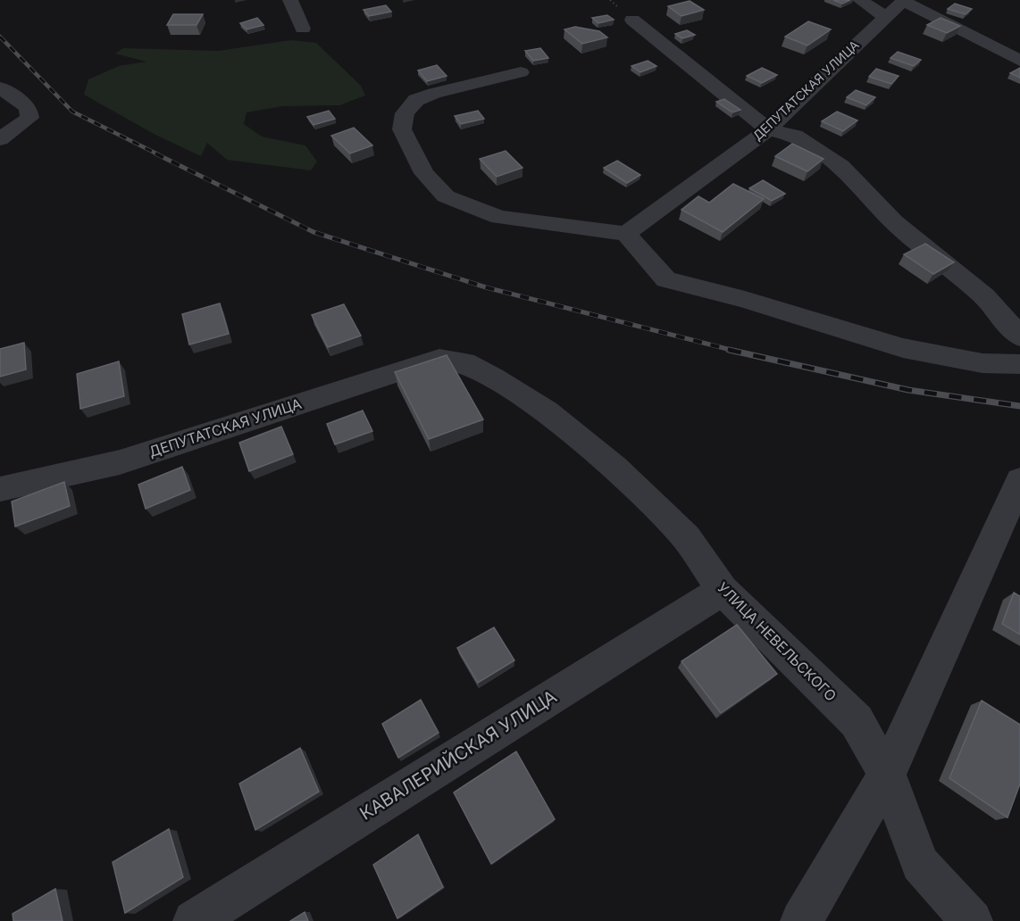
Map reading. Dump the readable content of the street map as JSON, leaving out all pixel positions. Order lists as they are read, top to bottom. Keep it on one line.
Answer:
{"streets":{"street":["ДЕПУТАТСКАЯ УЛИЦА","УЛИЦА НЕВЕЛЬСКОГО","КАВАЛЕРИЙСКАЯ УЛИЦА"]},"crossings":[["ДЕПУТАТСКАЯ УЛИЦА","УЛИЦА НЕВЕЛЬСКОГО"],["УЛИЦА НЕВЕЛЬСКОГО","КАВАЛЕРИЙСКАЯ УЛИЦА"]]}
